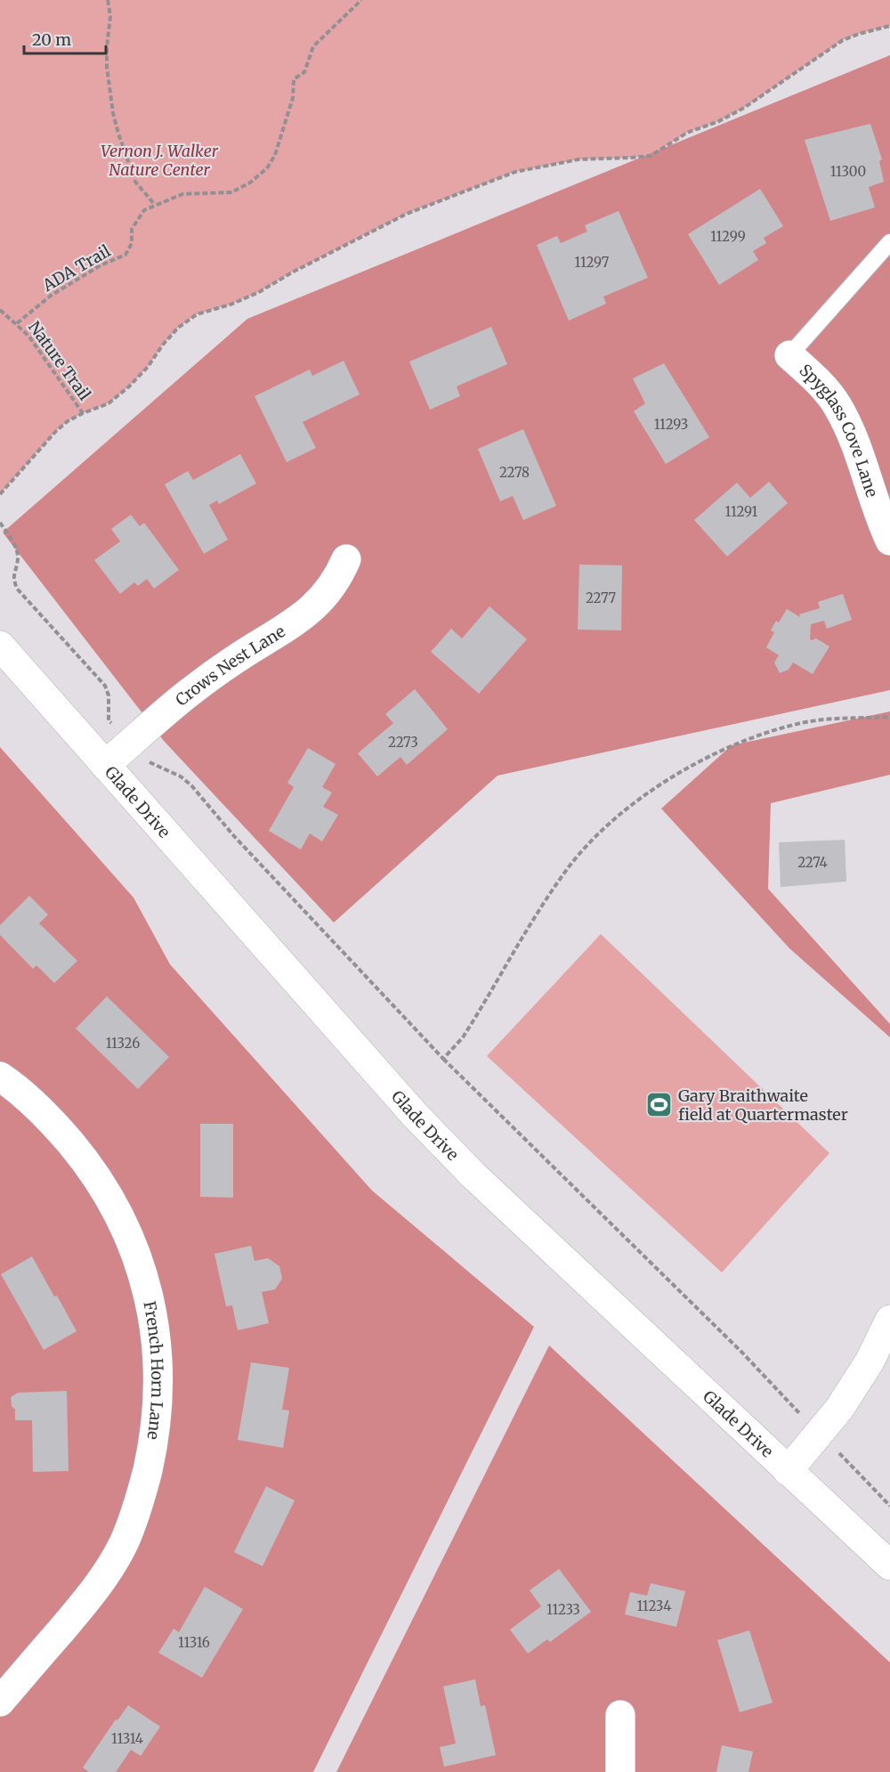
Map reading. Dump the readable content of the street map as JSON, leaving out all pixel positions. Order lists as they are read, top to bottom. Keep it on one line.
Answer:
{"streets":{"street":["Spyglass Cove Lane","Crows Nest Lane","Glade Drive","French Horn Lane"],"path":["ADA Trail","Nature Trail"]},"crossings":[["ADA Trail","Nature Trail"],["Crows Nest Lane","Glade Drive"]],"parks":["Vernon J. Walker Nature Center"],"places":{"sports":["Gary Braithwaite field at Quartermaster"]},"house_numbers":["11300","11299","11297","11293","2278","11291","2277","2273","2274","11326","11234","11233","11316","11314"],"scale_bar":"20 m"}
